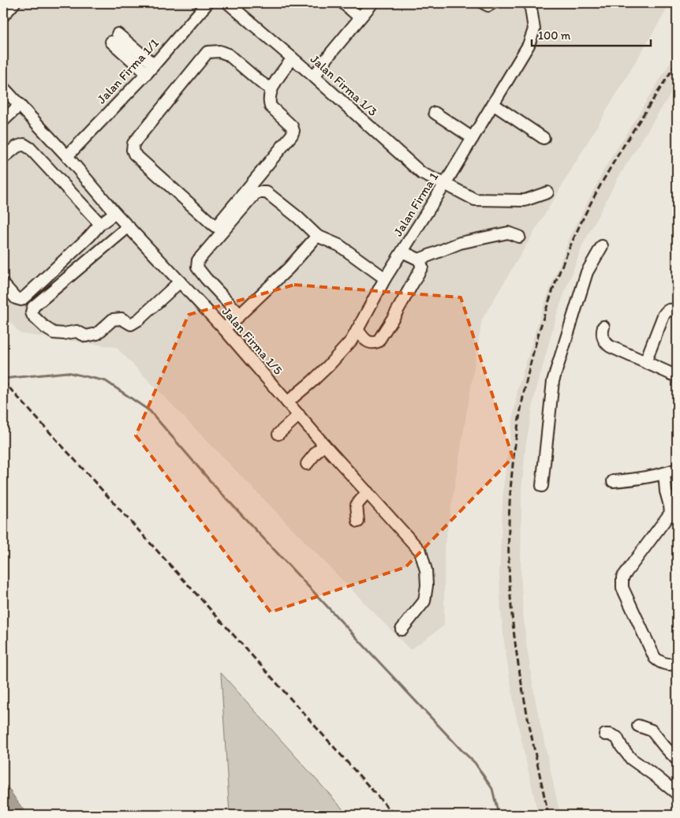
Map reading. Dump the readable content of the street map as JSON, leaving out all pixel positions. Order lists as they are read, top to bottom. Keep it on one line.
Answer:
{"streets":{"street":["Jalan Firma 1/1","Jalan Firma 1/3","Jalan Firma 1","Jalan Firma 1/5"]},"crossings":[["Jalan Firma 1/1","Jalan Firma 1/5"],["Jalan Firma 1/3","Jalan Firma 1"],["Jalan Firma 1","Jalan Firma 1/5"]],"scale_bar":"100 m"}
